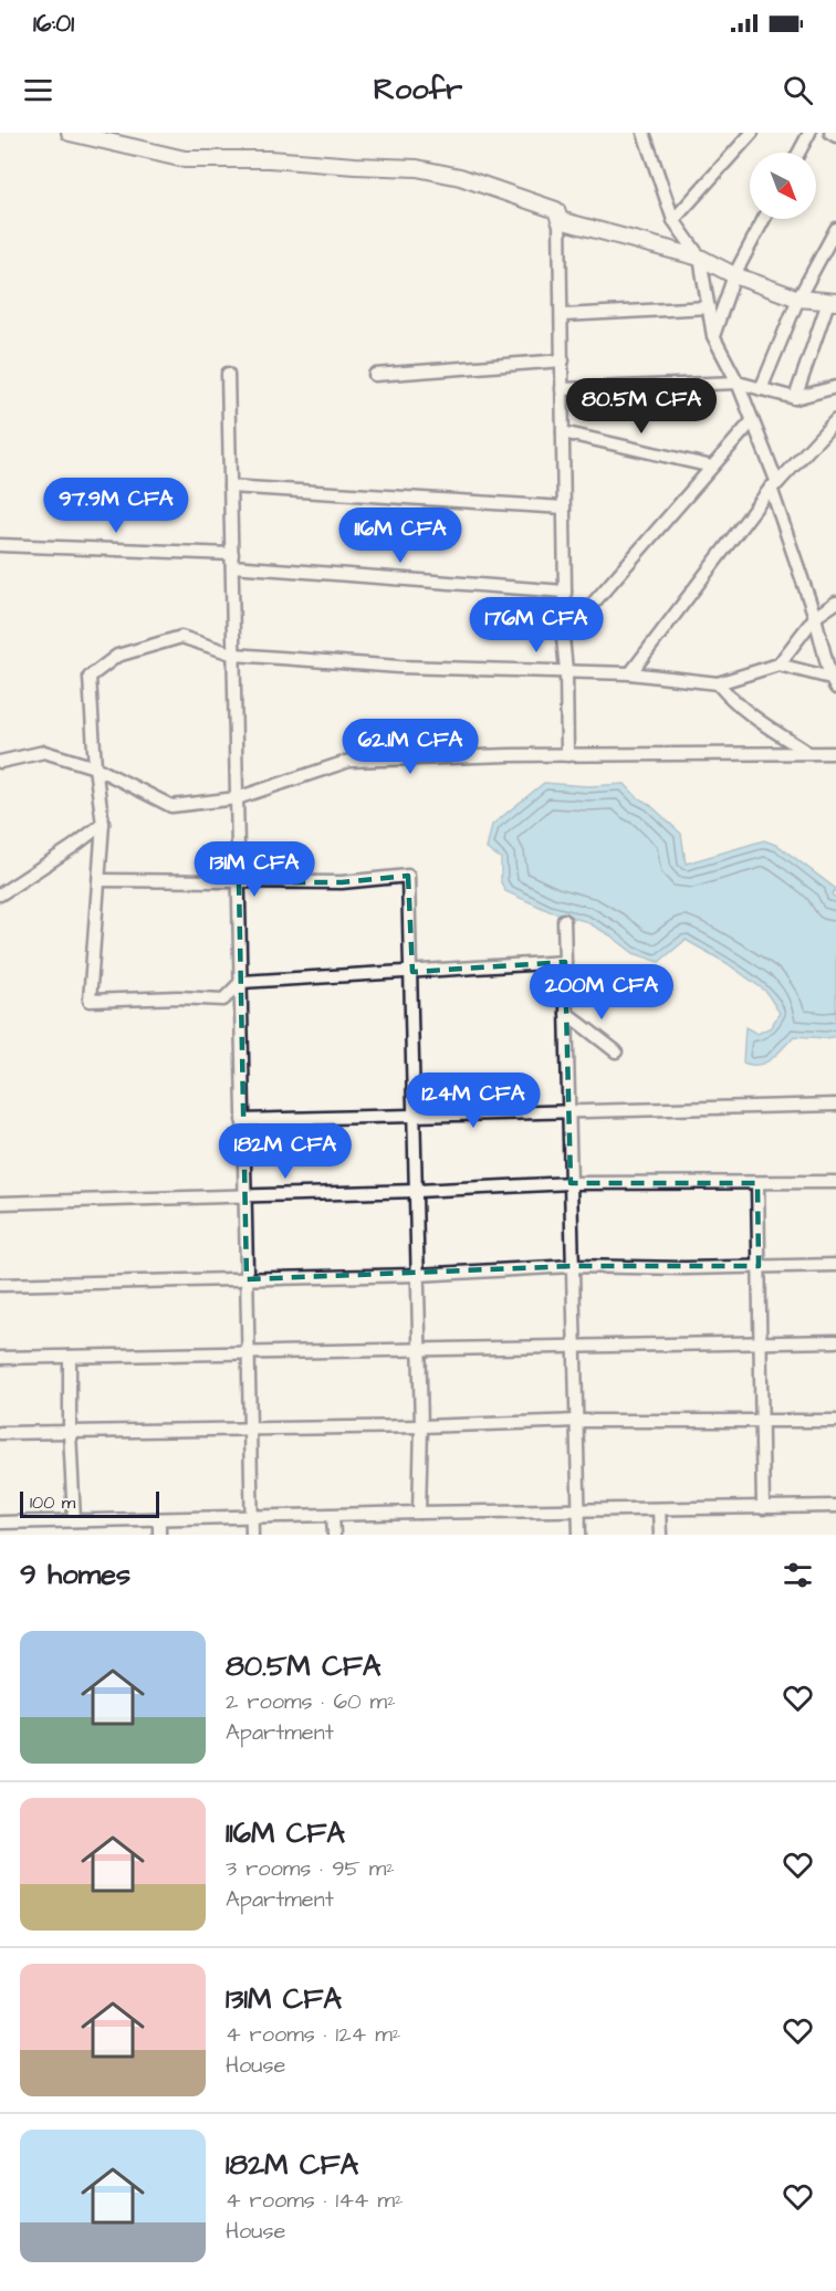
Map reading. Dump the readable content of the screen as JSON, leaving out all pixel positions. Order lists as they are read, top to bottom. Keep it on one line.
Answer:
{"scale_bar":"100 m","north":"bottom right","page":{"status":"16:01","header":"Roofr","price":["80.5M CFA","97.9M CFA","116M CFA","176M CFA","62.1M CFA","131M CFA","200M CFA","124M CFA","182M CFA"],"scale":"100 m","heading":"9 homes","list":[{"name":"80.5M CFA","note":"2 rooms · 60 m² · Apartment"},{"name":"116M CFA","note":"3 rooms · 95 m² · Apartment"},{"name":"131M CFA","note":"4 rooms · 124 m² · House"},{"name":"182M CFA","note":"4 rooms · 144 m² · House"}]}}
